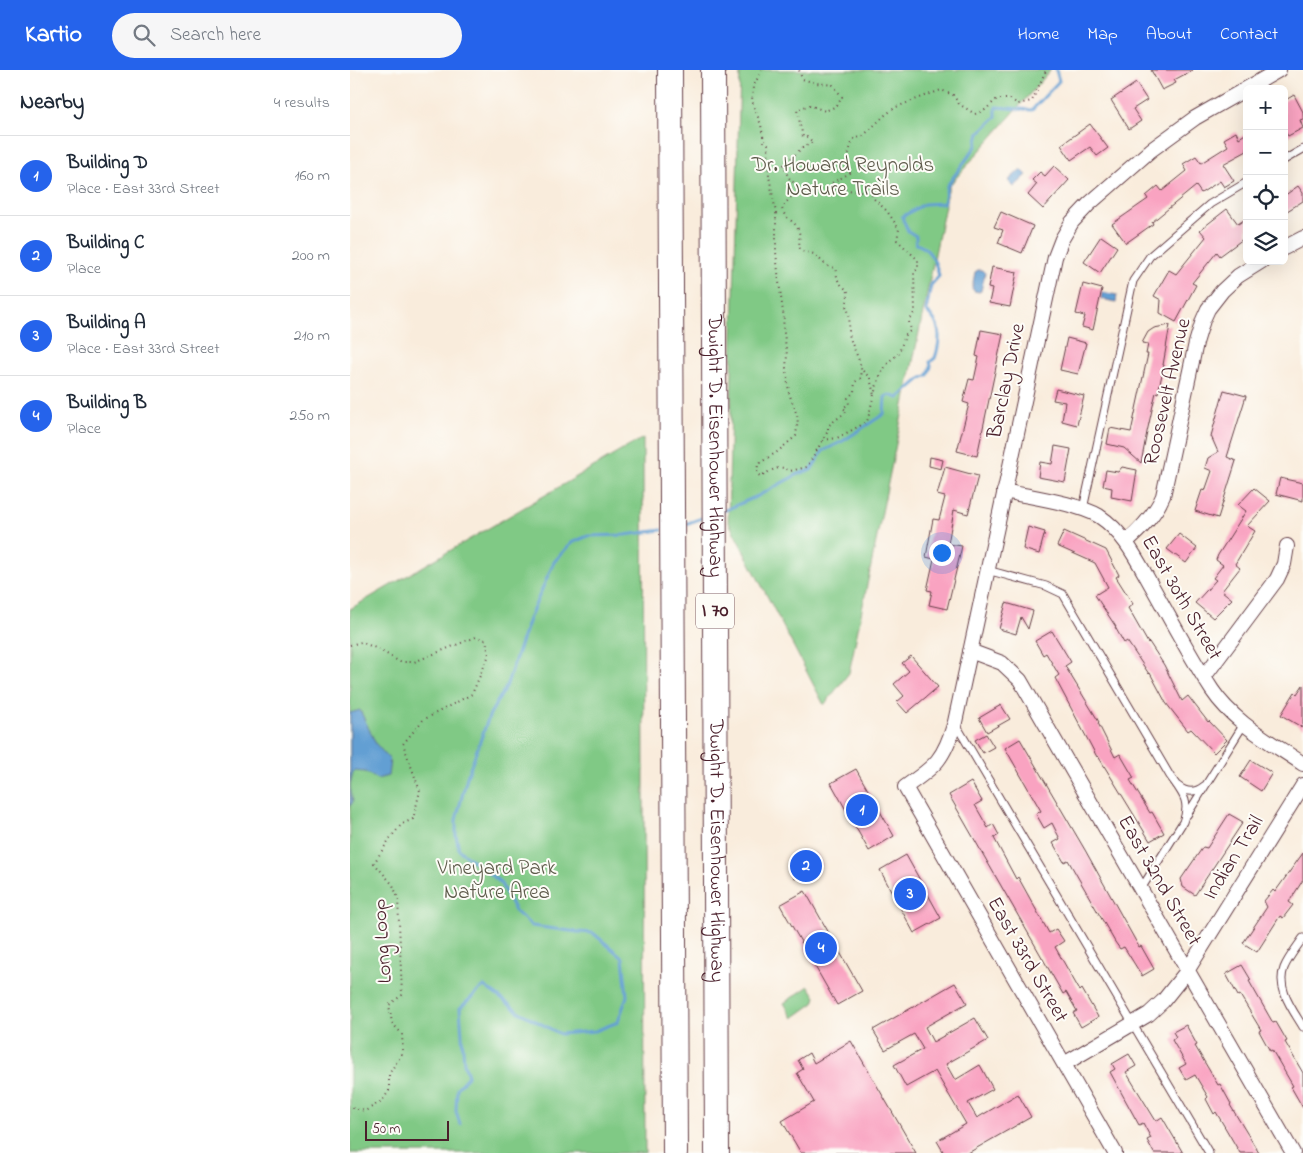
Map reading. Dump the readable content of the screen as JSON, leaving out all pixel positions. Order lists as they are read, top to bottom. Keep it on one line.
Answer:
{"streets":{"highway":["Dwight D. Eisenhower Highway","I 70"],"street":["Barclay Drive","Roosevelt Avenue","East 30th Street","Indian Trail","East 32nd Street","East 33rd Street"],"path":["Long Loop"]},"crossings":[["Barclay Drive","East 30th Street"],["Barclay Drive","East 32nd Street"],["Barclay Drive","East 33rd Street"],["Roosevelt Avenue","East 30th Street"],["Indian Trail","East 32nd Street"],["Indian Trail","East 33rd Street"]],"parks":["Dr. Howard Reynolds Nature Trails","Vineyard Park Nature Area"],"scale_bar":"50 m","page":{"header":"Kartio","search":"Search here","nav":["Home","Map","About","Contact"],"heading":["Nearby","4 results"],"map_buttons":["+","−"],"list":[{"mark":"1","name":"Building D","note":"Place · East 33rd Street","value":"160 m"},{"mark":"2","name":"Building C","note":"Place","value":"200 m"},{"mark":"3","name":"Building A","note":"Place · East 33rd Street","value":"210 m"},{"mark":"4","name":"Building B","note":"Place","value":"250 m"}],"pins":["1","2","3","4"],"scale":"50 m"}}
